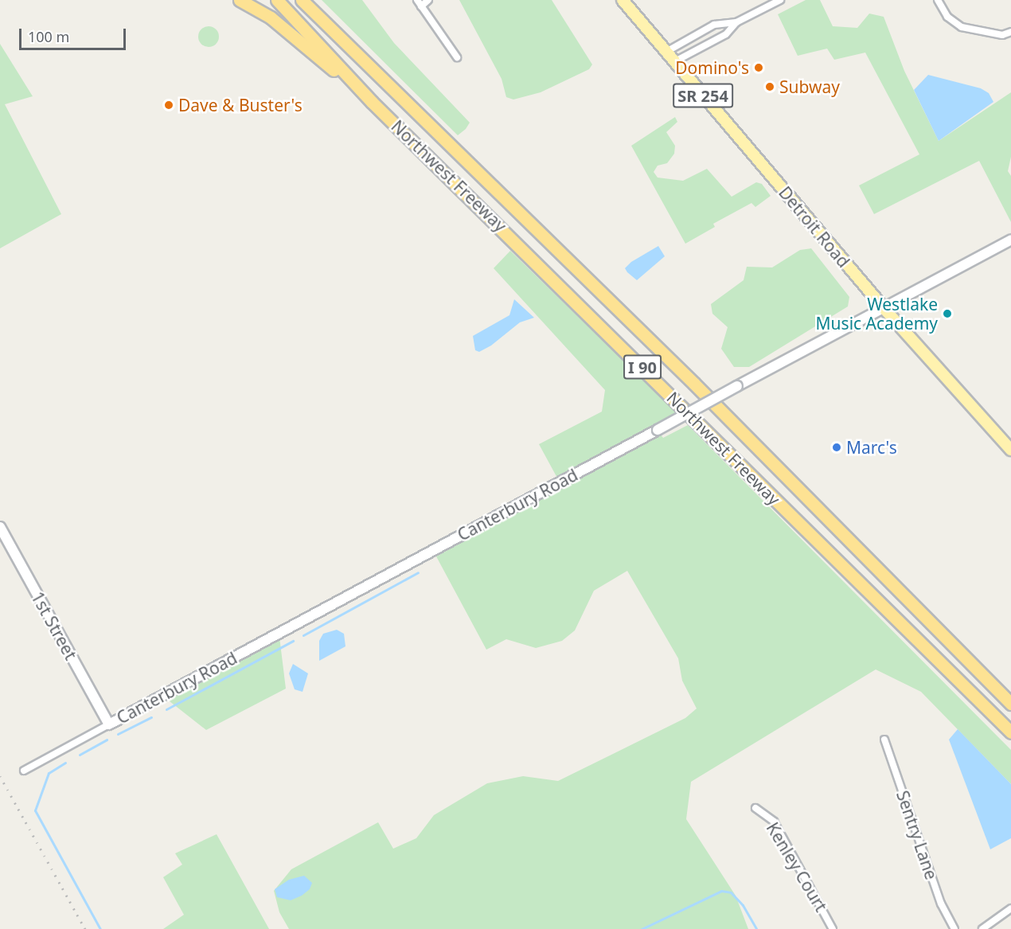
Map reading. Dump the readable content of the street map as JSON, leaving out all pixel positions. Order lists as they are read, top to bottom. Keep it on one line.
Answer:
{"streets":{"highway":["Northwest Freeway","I 90"],"main road":["SR 254","Detroit Road"],"street":["Canterbury Road","1st Street","Sentry Lane","Kenley Court"]},"crossings":[["Detroit Road","Canterbury Road"],["Canterbury Road","1st Street"]],"places":["Domino's","Subway","Dave & Buster's","Westlake Music Academy","Marc's"],"scale_bar":"100 m"}
